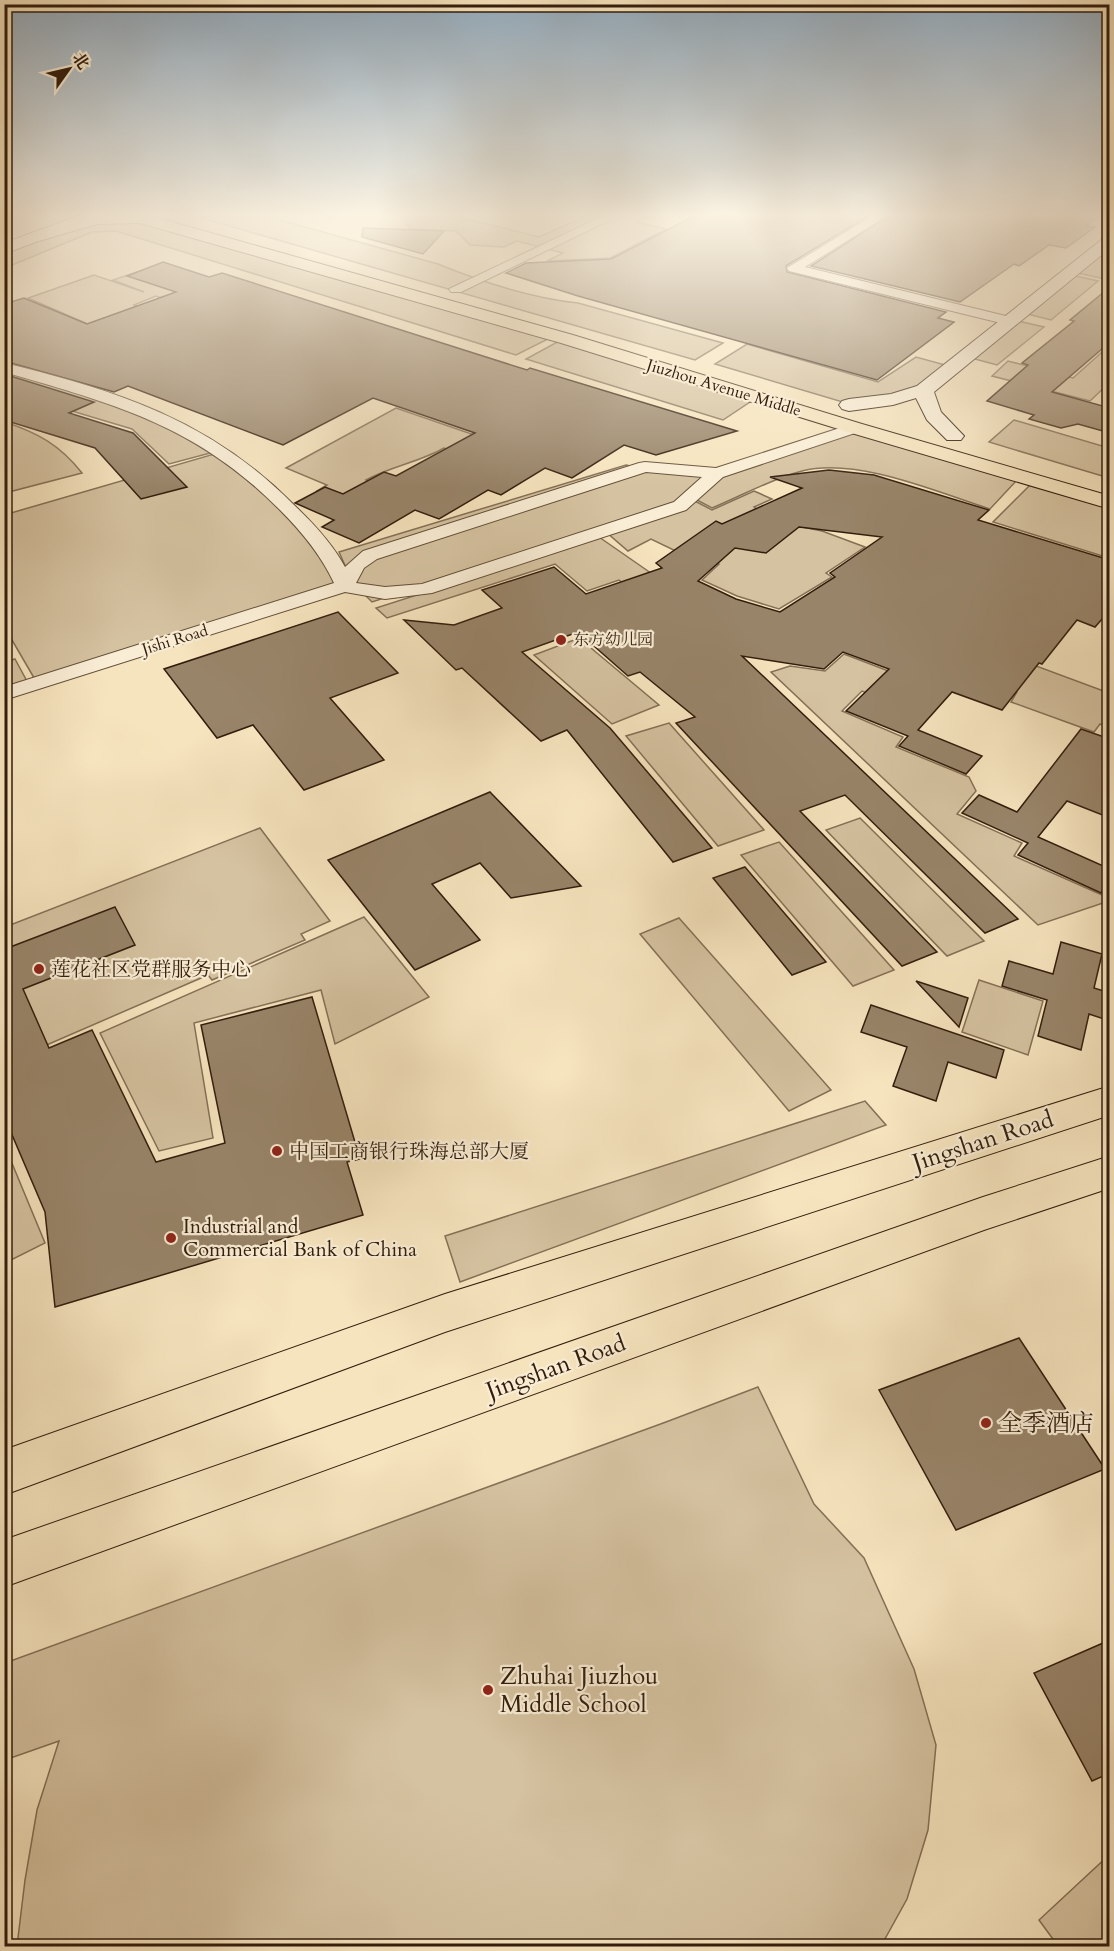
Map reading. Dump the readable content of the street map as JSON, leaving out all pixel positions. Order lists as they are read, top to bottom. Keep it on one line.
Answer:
{"streets":{"main road":["Jiuzhou Avenue Middle","Jingshan Road"],"street":["Jishi Road"]},"places":["东方幼儿园","莲花社区党群服务中心","中国工商银行珠海总部大厦","Industrial and Commercial Bank of China","全季酒店","Zhuhai Jiuzhou Middle School"],"north":"top right"}
